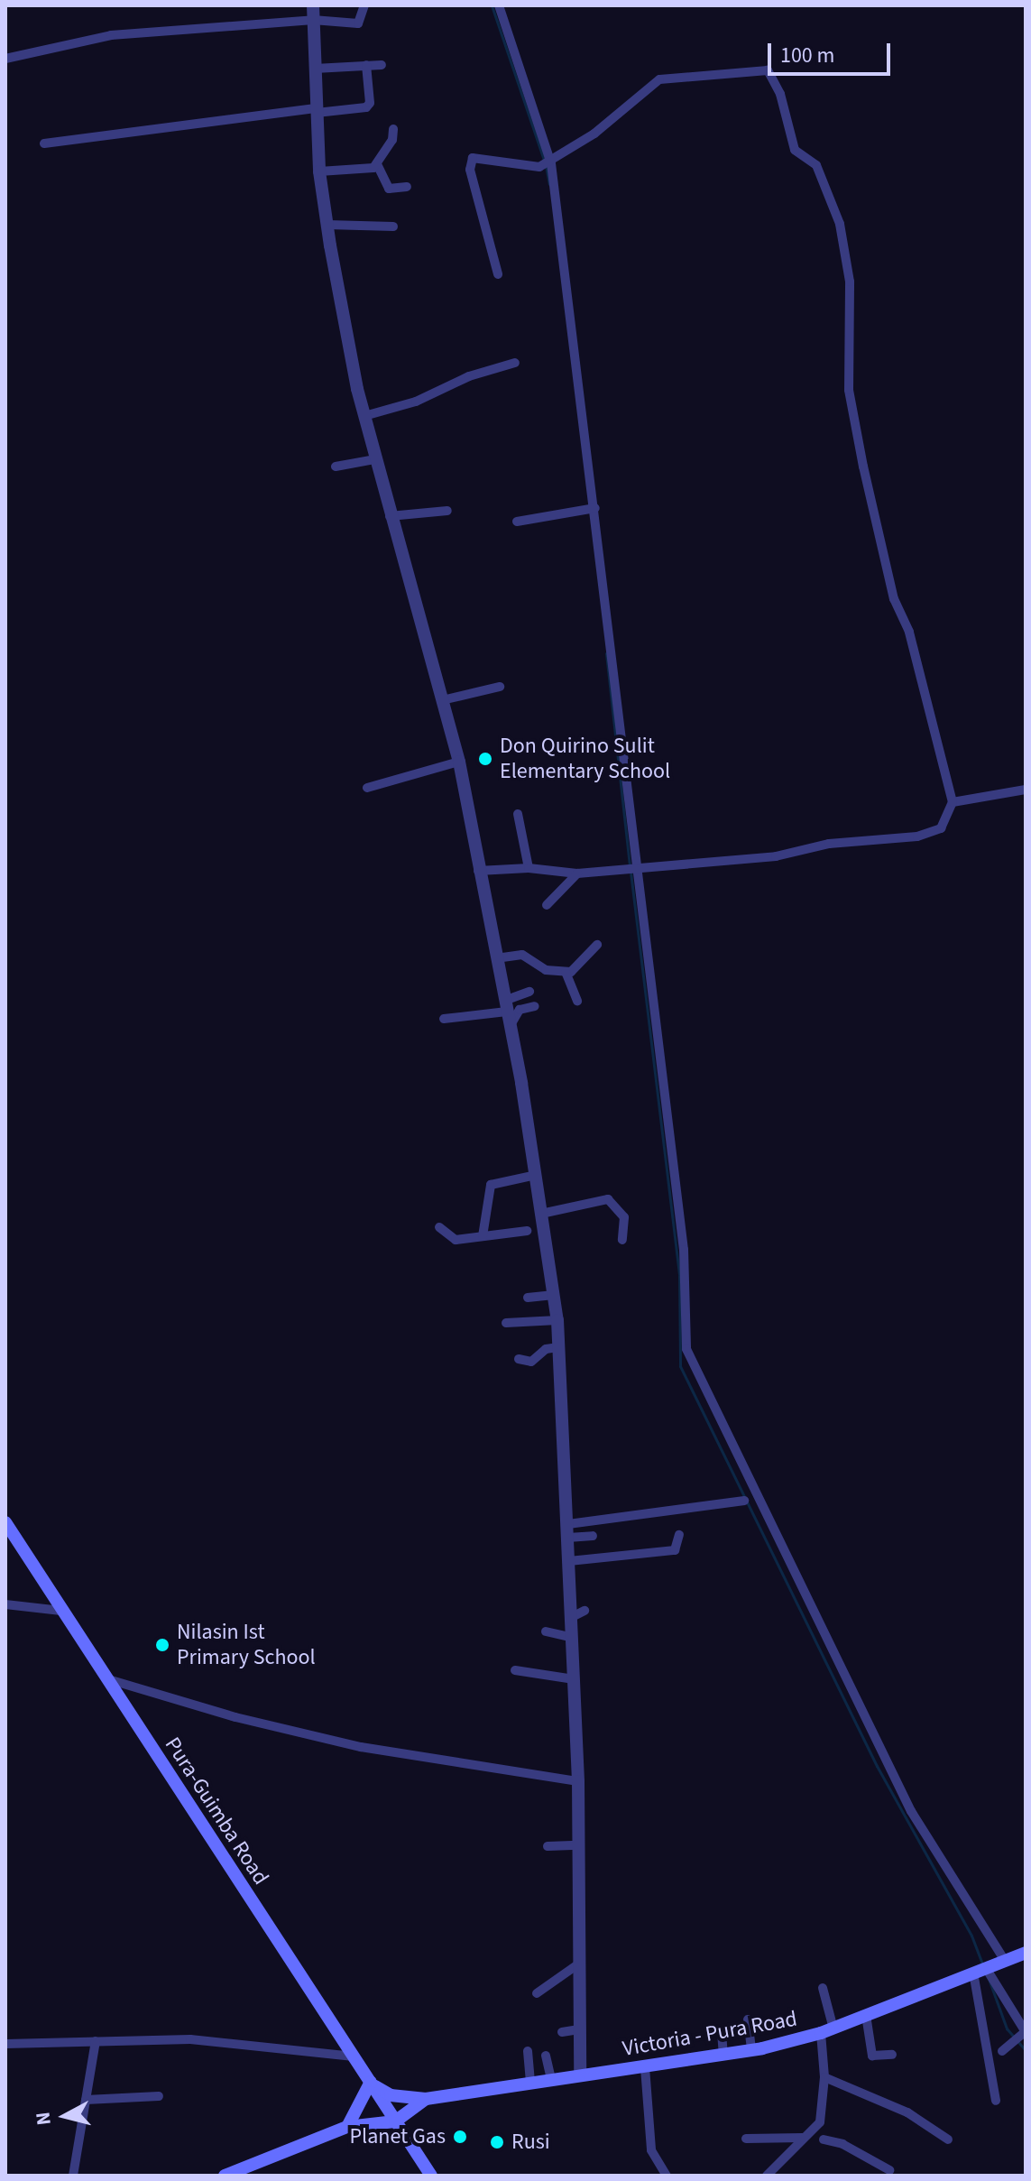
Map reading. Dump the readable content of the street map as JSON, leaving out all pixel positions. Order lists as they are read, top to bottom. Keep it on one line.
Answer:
{"streets":{"main road":["Pura-Guimba Road","Victoria - Pura Road"]},"crossings":[["Pura-Guimba Road","Victoria - Pura Road"]],"places":["Don Quirino Sulit Elementary School","Nilasin Ist Primary School","Planet Gas","Rusi"],"scale_bar":"100 m","north":"left"}
